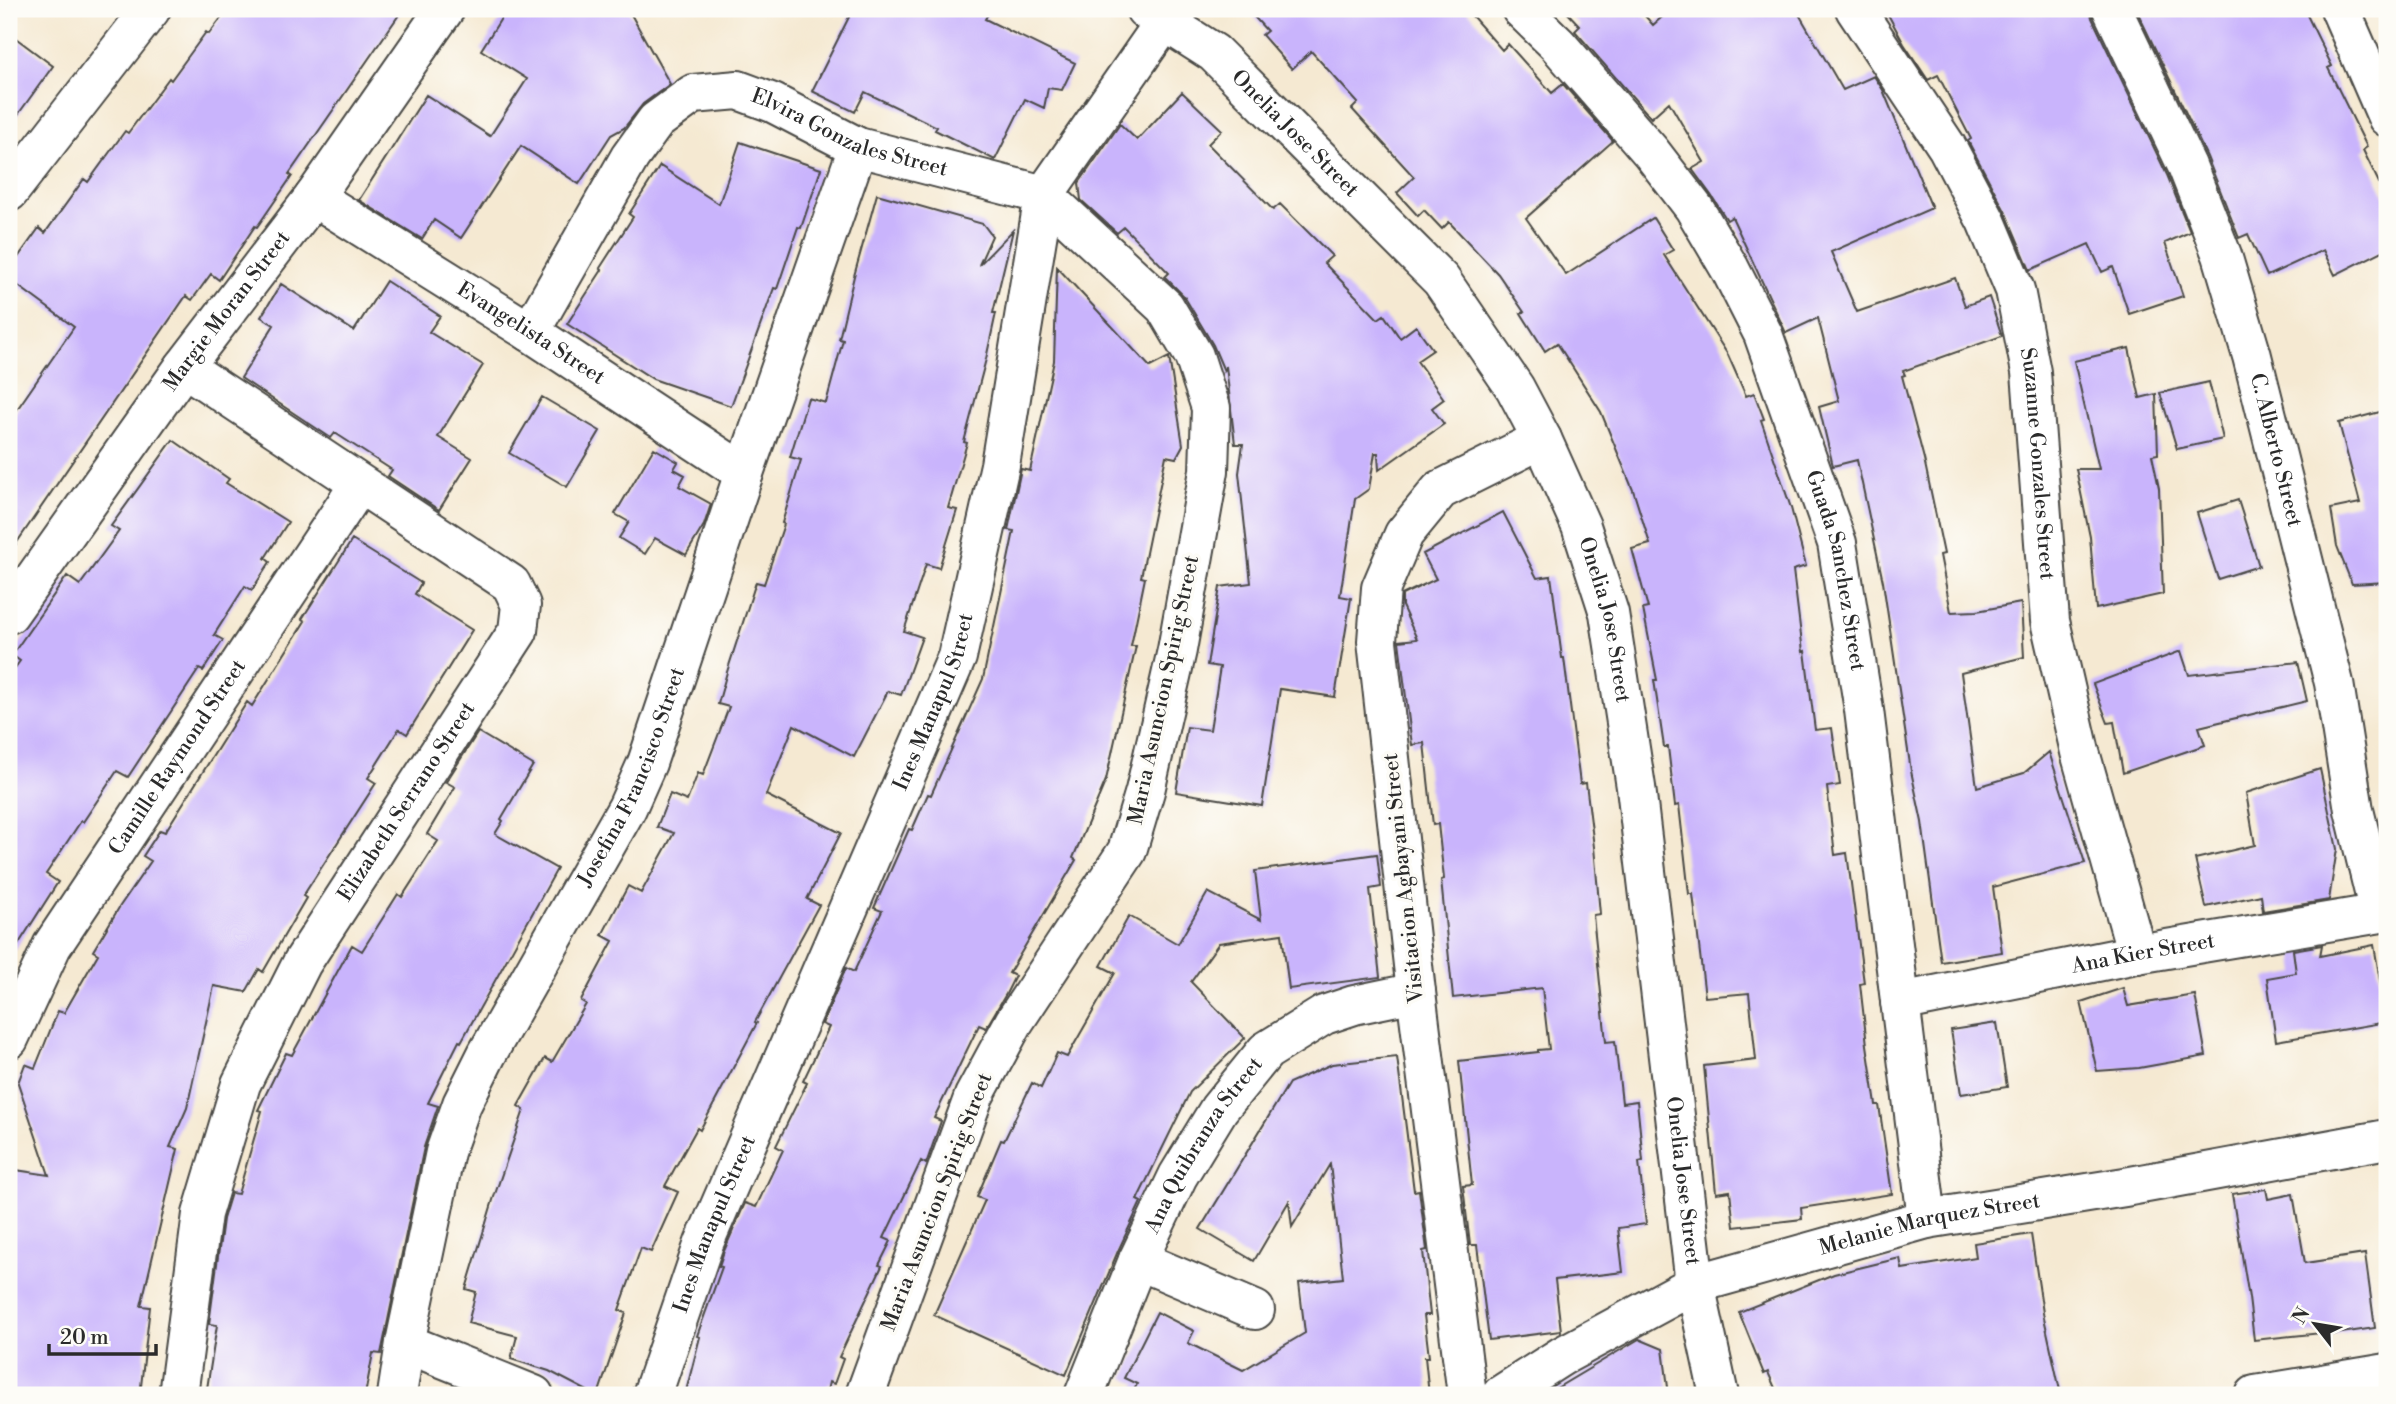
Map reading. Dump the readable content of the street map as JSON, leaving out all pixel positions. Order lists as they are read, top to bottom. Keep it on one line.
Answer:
{"streets":{"street":["Elvira Gonzales Street","Onelia Jose Street","Margie Moran Street","Evangelista Street","C. Alberto Street","Suzanne Gonzales Street","Guada Sanchez Street","Maria Asuncion Spirig Street","Ines Manapul Street","Camille Raymond Street","Josefina Francisco Street","Elizabeth Serrano Street","Visitacion Agbayani Street","Ana Kier Street","Ana Quibranza Street","Melanie Marquez Street"]},"crossings":[["Elvira Gonzales Street","Evangelista Street"],["Elvira Gonzales Street","Maria Asuncion Spirig Street"],["Elvira Gonzales Street","Ines Manapul Street"],["Elvira Gonzales Street","Josefina Francisco Street"],["Onelia Jose Street","Ines Manapul Street"],["Onelia Jose Street","Visitacion Agbayani Street"],["Onelia Jose Street","Melanie Marquez Street"],["Margie Moran Street","Evangelista Street"],["Margie Moran Street","Elizabeth Serrano Street"],["Evangelista Street","Josefina Francisco Street"],["C. Alberto Street","Ana Kier Street"],["Suzanne Gonzales Street","Ana Kier Street"],["Guada Sanchez Street","Ana Kier Street"],["Guada Sanchez Street","Melanie Marquez Street"],["Maria Asuncion Spirig Street","Ines Manapul Street"],["Camille Raymond Street","Elizabeth Serrano Street"],["Visitacion Agbayani Street","Ana Quibranza Street"]],"scale_bar":"20 m","north":"top left"}
